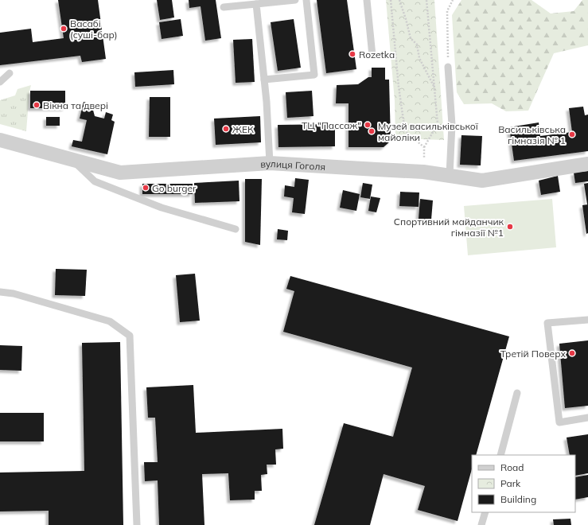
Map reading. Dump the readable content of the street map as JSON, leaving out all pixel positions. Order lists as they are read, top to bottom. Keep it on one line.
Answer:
{"streets":{"street":["вулиця Гоголя"]},"places":["Васабі (суші-бар)","Rozetka","Вікна та двері","ТЦ \"Пассаж\"","ЖЕК","Музей васильківської майоліки","Васильківська гімназія № 1","Go burger","Спортивний майданчик гімназії №1","Третій Поверх"],"legend":["Road","Park","Building"]}
